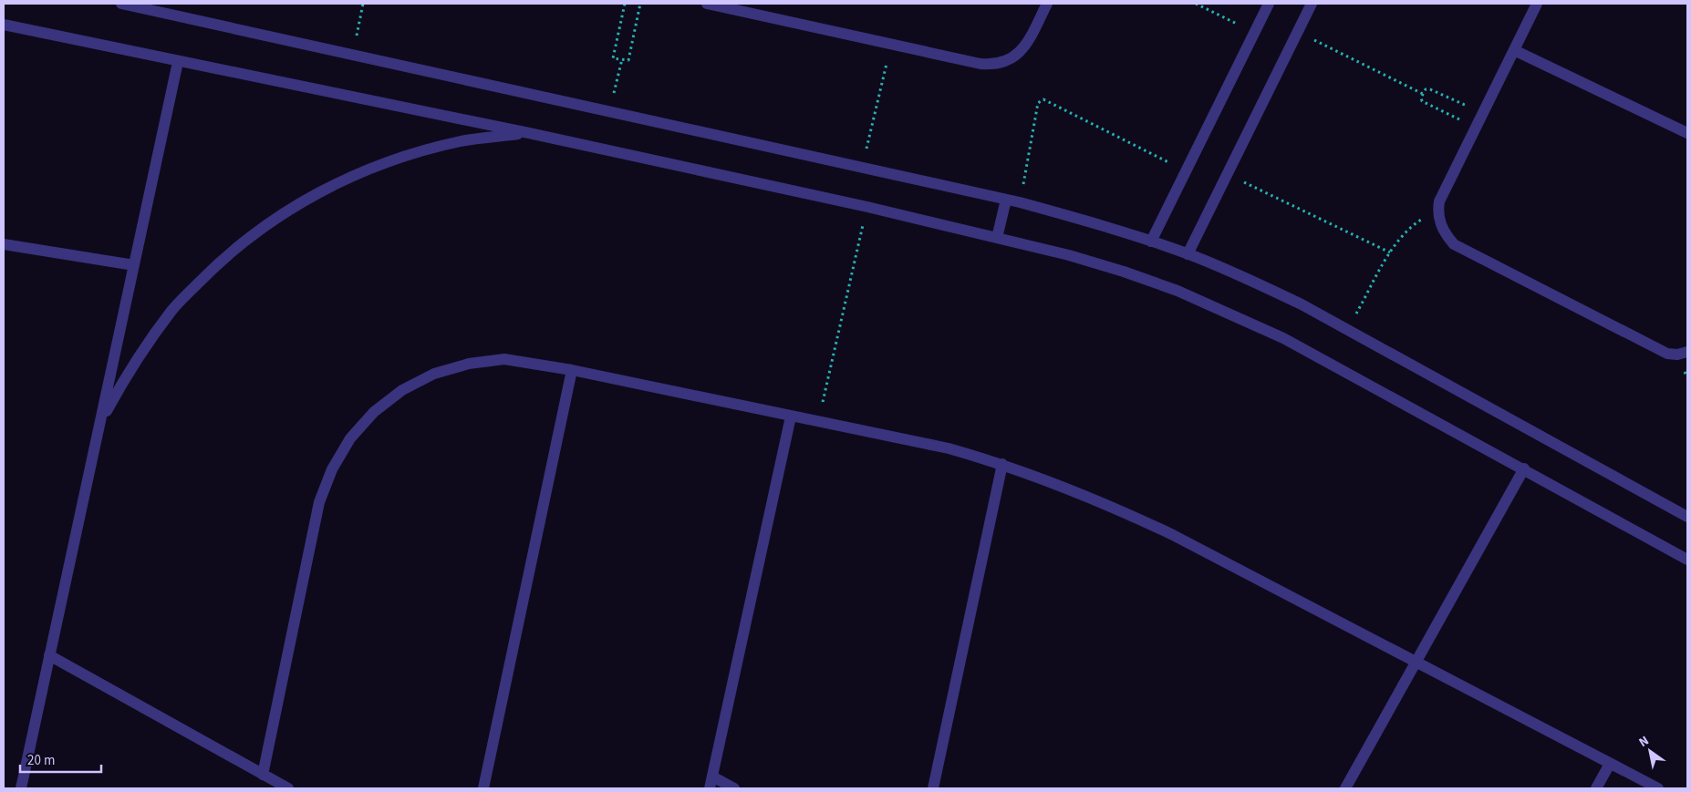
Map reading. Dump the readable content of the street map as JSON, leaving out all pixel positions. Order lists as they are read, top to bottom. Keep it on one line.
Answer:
{"scale_bar":"20 m","north":"top left"}
